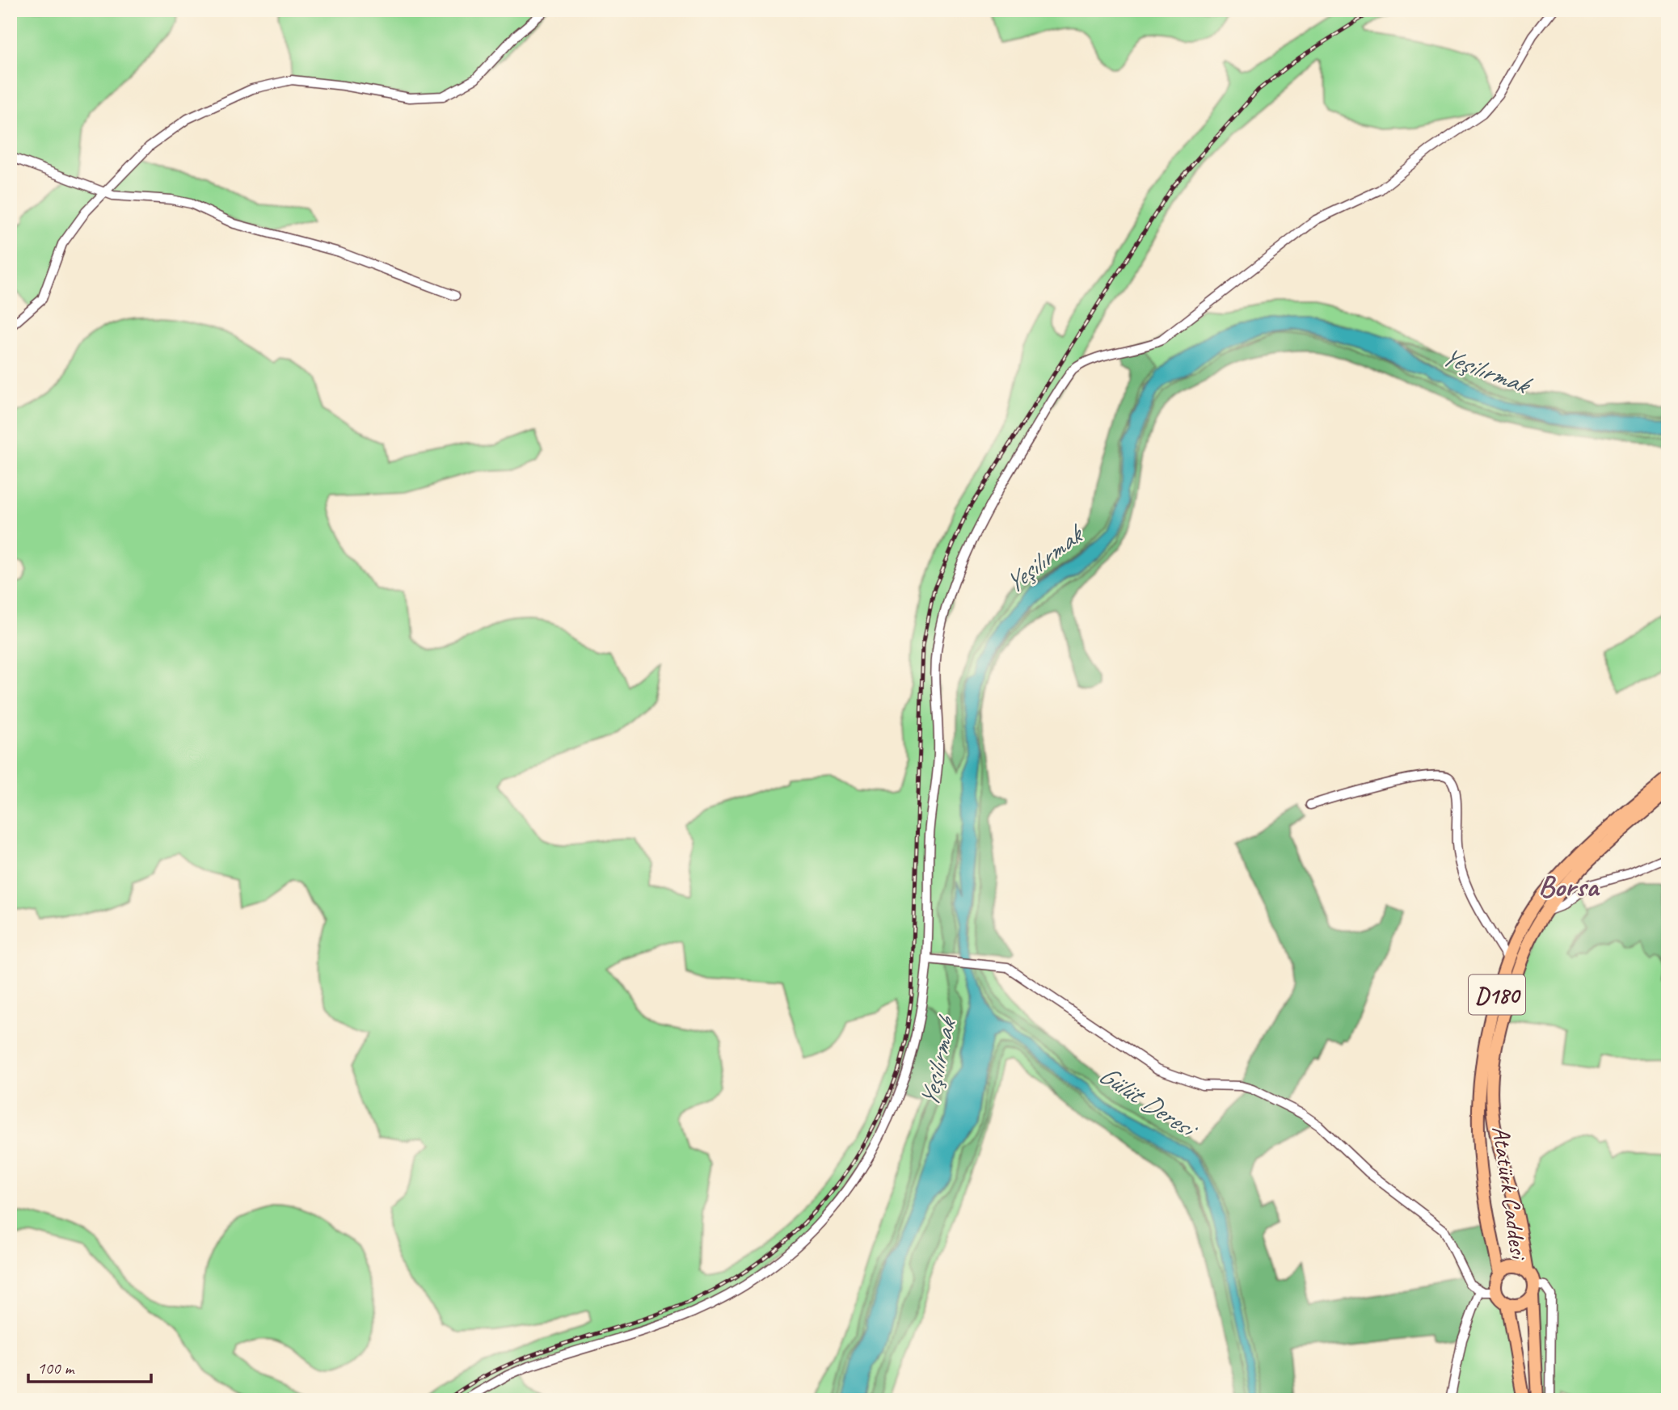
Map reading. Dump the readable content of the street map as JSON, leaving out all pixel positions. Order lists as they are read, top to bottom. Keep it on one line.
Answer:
{"streets":{"highway":["D180","Atatürk Caddesi"]},"districts":["Borsa"],"water":["Yeşilırmak","Gülüt Deresi"],"scale_bar":"100 m"}
